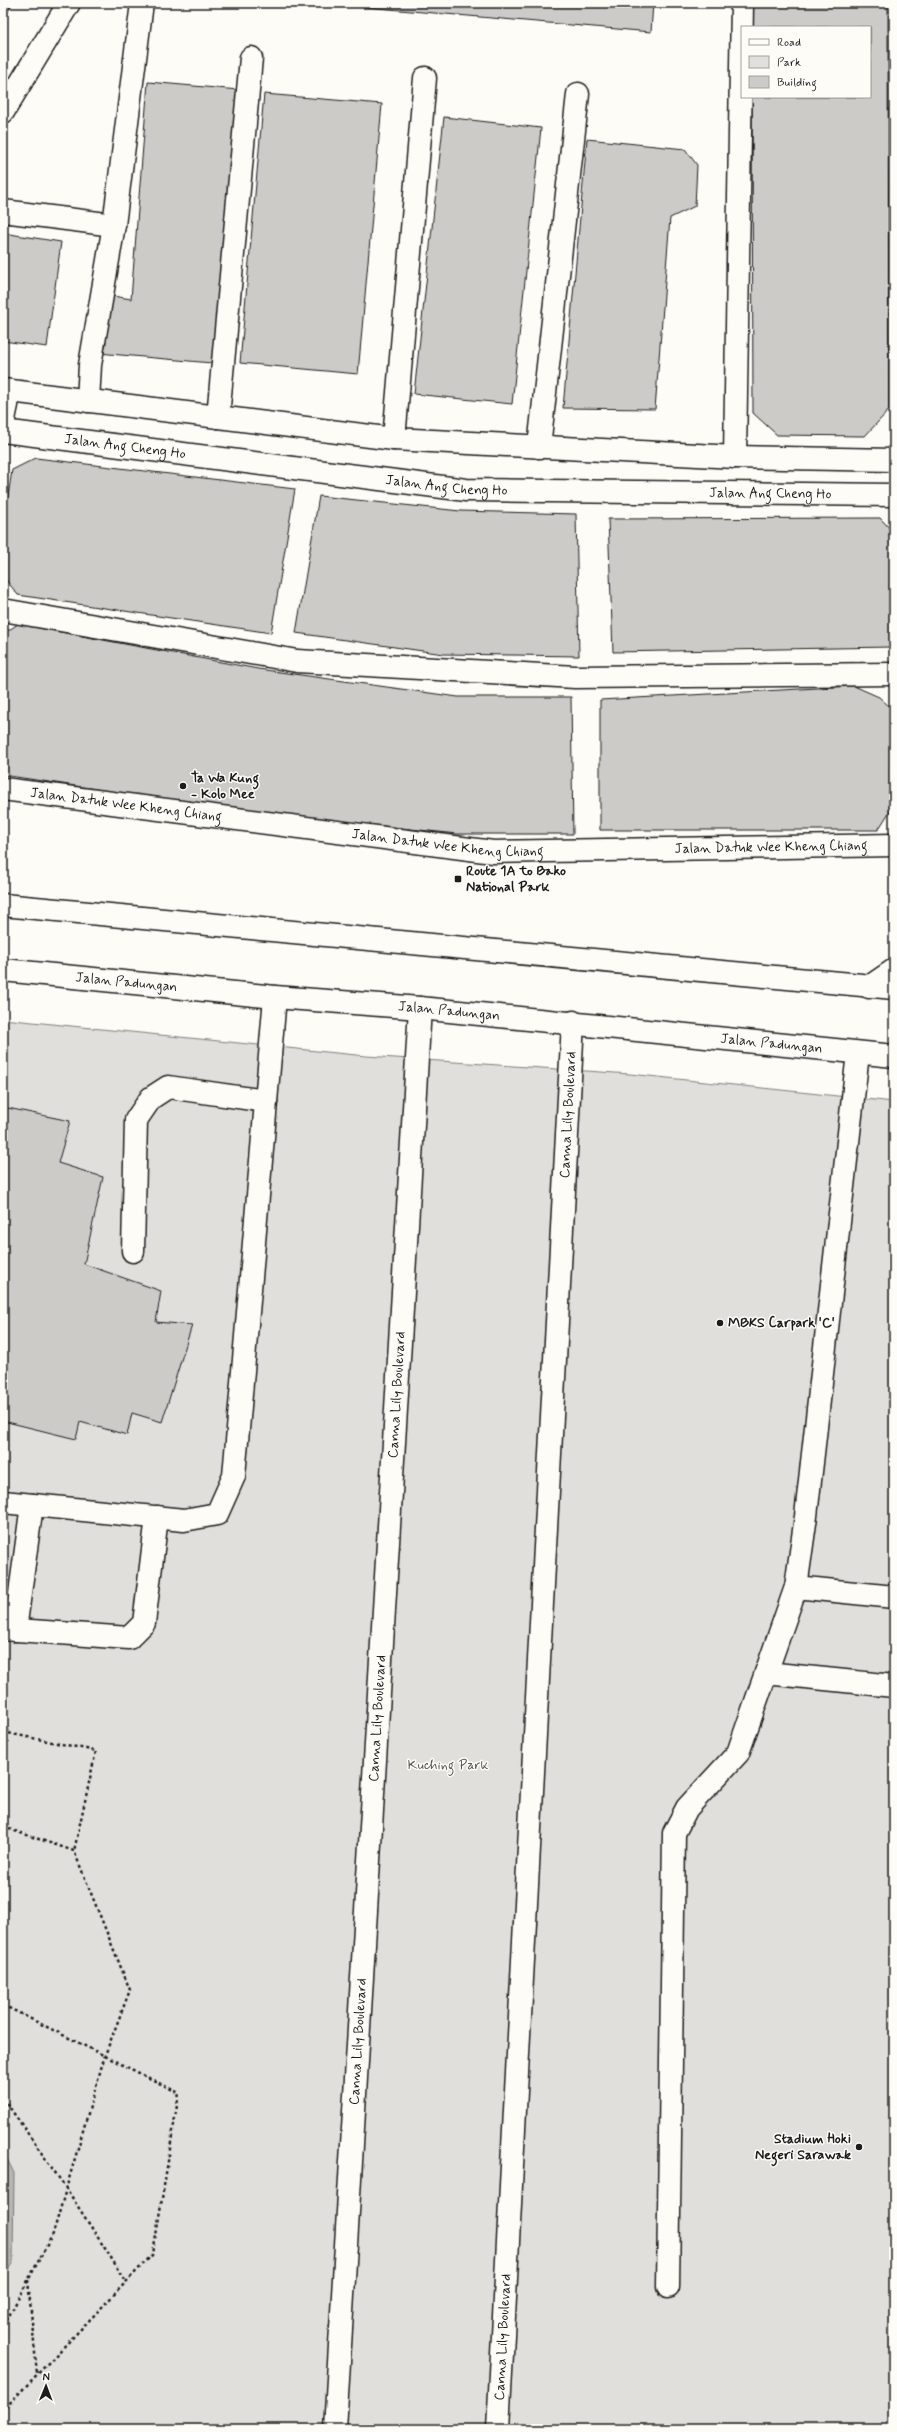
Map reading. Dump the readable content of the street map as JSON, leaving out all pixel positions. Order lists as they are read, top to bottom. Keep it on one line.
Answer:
{"streets":{"street":["Jalan Ang Cheng Ho","Jalan Datuk Wee Kheng Chiang","Jalan Padungan","Canna Lily Boulevard"]},"crossings":[["Jalan Padungan","Canna Lily Boulevard"]],"parks":["Kuching Park"],"places":{"other":["Ta Wa Kung - Kolo Mee","MBKS Carpark 'C'","Stadium Hoki Negeri Sarawak"],"transit":["Route 1A to Bako National Park"]},"legend":["Road","Park","Building"],"north":"top"}
